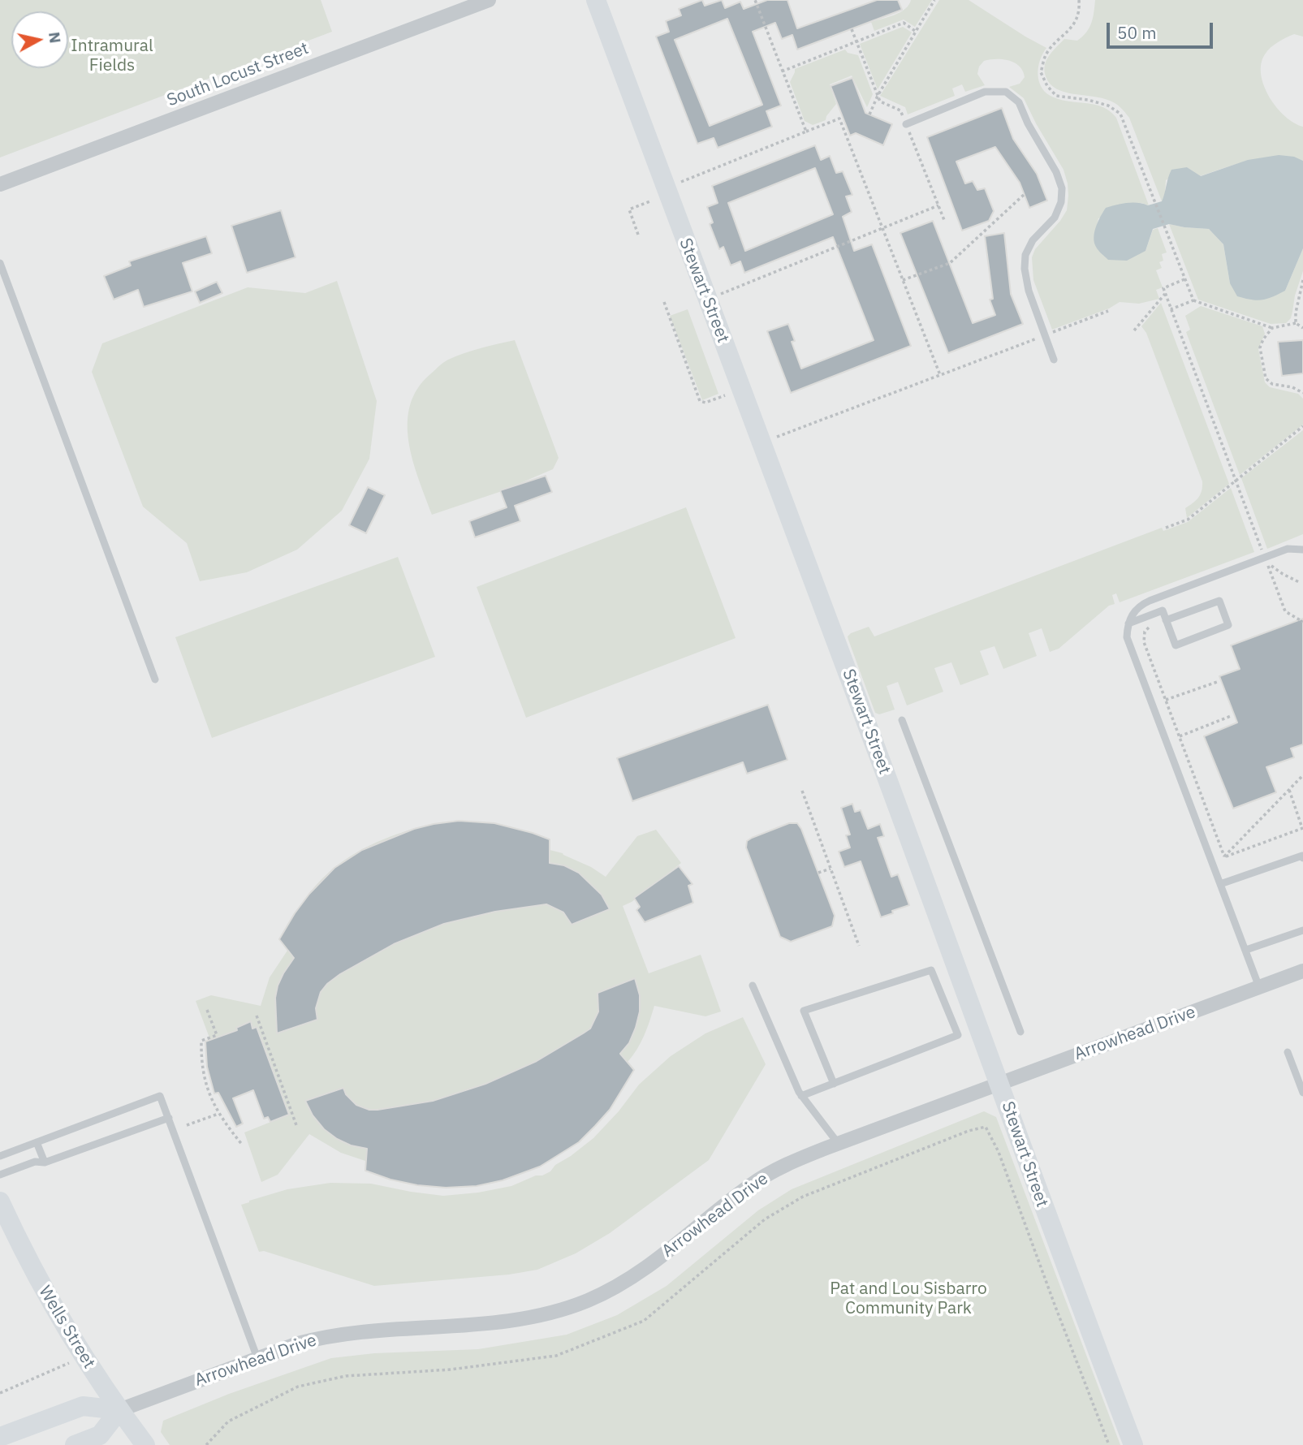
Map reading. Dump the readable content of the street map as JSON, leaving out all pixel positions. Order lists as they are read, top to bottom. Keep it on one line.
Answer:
{"streets":{"street":["South Locust Street","Stewart Street","Arrowhead Drive","Wells Street"]},"crossings":[["Stewart Street","Arrowhead Drive"],["Arrowhead Drive","Wells Street"]],"parks":["Intramural Fields","Pat and Lou Sisbarro Community Park"],"scale_bar":"50 m","north":"right"}
